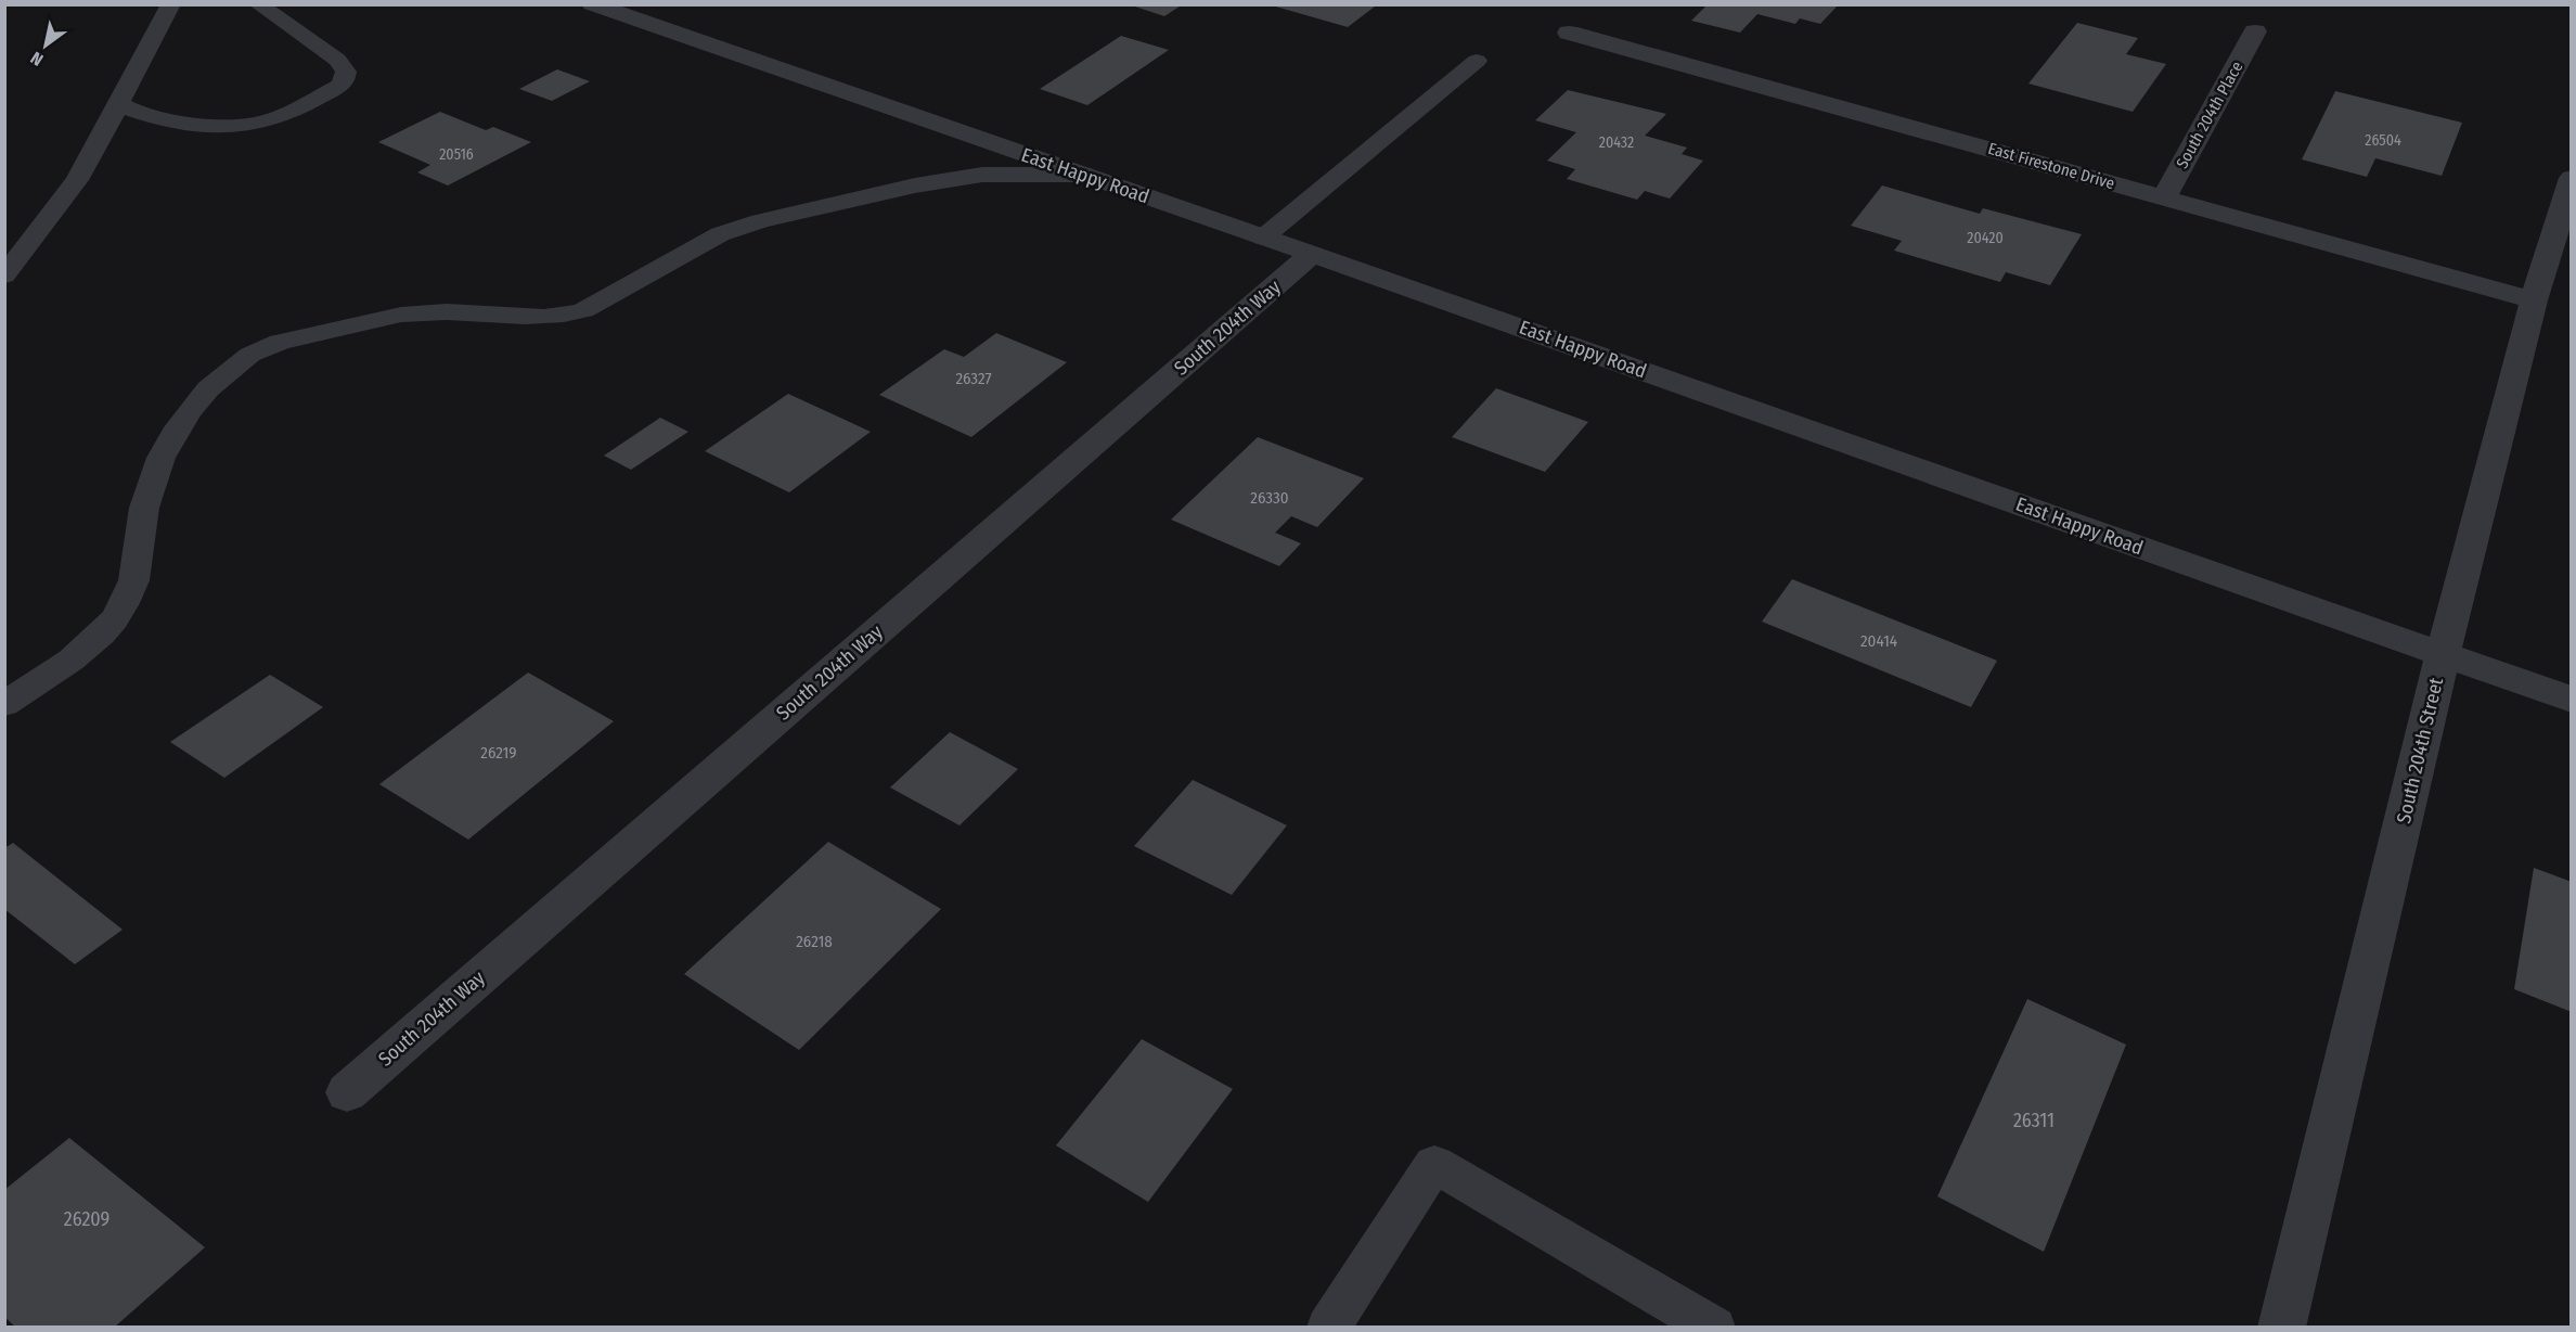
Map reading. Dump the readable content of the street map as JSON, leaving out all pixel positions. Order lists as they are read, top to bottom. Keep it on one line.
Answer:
{"streets":{"street":["South 204th Place","East Firestone Drive","East Happy Road","South 204th Way","South 204th Street"]},"crossings":[["South 204th Place","East Firestone Drive"],["East Firestone Drive","South 204th Street"],["East Happy Road","South 204th Way"],["East Happy Road","South 204th Street"]],"house_numbers":["26504","20432","20516","20420","26327","26330","20414","26219","26218","26311","26209"],"north":"bottom left"}
